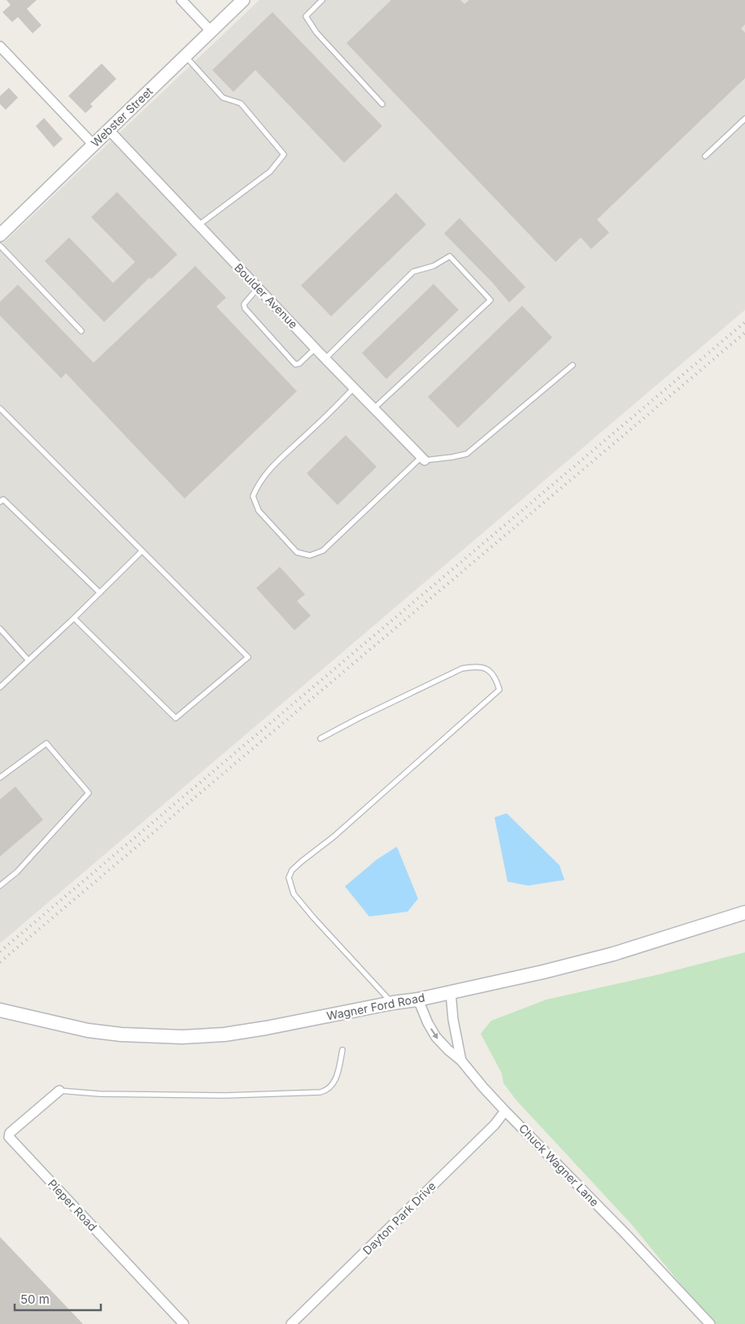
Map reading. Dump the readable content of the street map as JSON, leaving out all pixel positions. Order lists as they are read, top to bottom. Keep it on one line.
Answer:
{"streets":{"main road":["Wagner Ford Road"],"street":["Webster Street","Boulder Avenue","Chuck Wagner Lane","Pieper Road","Dayton Park Drive"]},"crossings":[["Webster Street","Boulder Avenue"],["Wagner Ford Road","Chuck Wagner Lane"],["Chuck Wagner Lane","Dayton Park Drive"]],"scale_bar":"50 m"}
